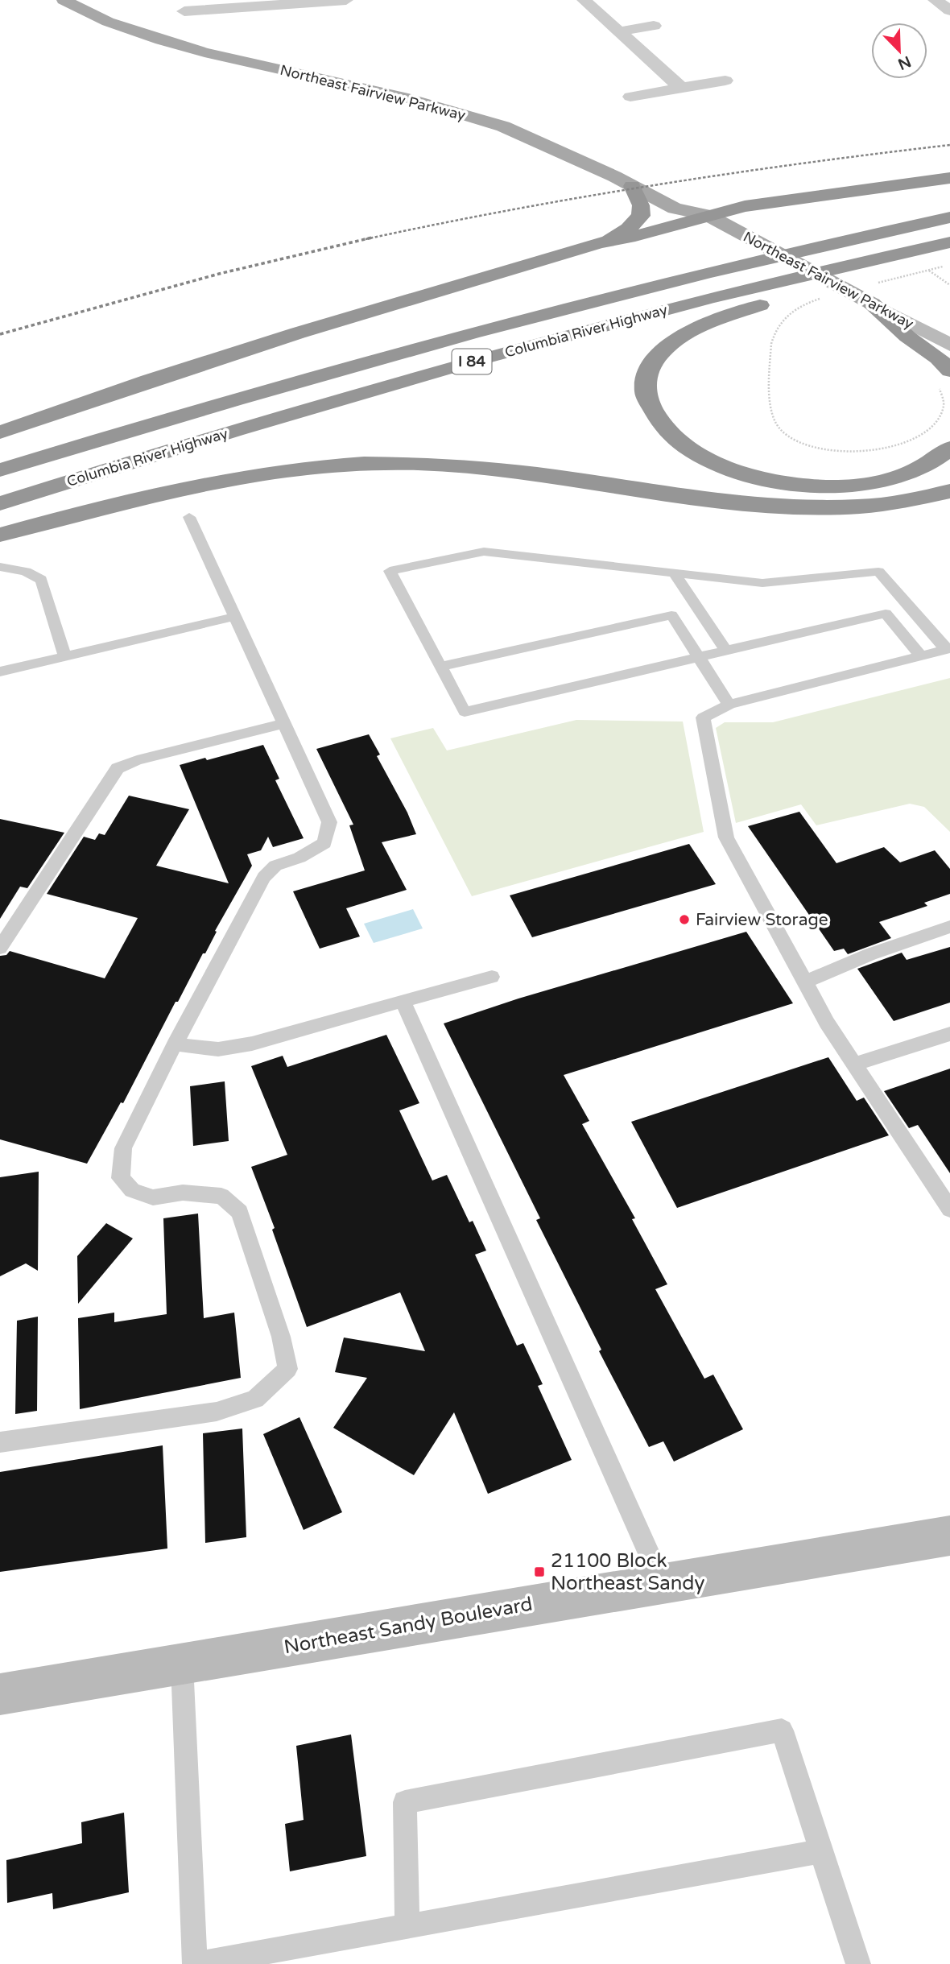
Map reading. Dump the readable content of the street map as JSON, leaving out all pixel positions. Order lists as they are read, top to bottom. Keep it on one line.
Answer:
{"streets":{"highway":["Columbia River Highway","I 84"],"main road":["Northeast Fairview Parkway","Northeast Sandy Boulevard"]},"places":{"other":["Fairview Storage"],"transit":["21100 Block Northeast Sandy"]},"north":"bottom right"}
